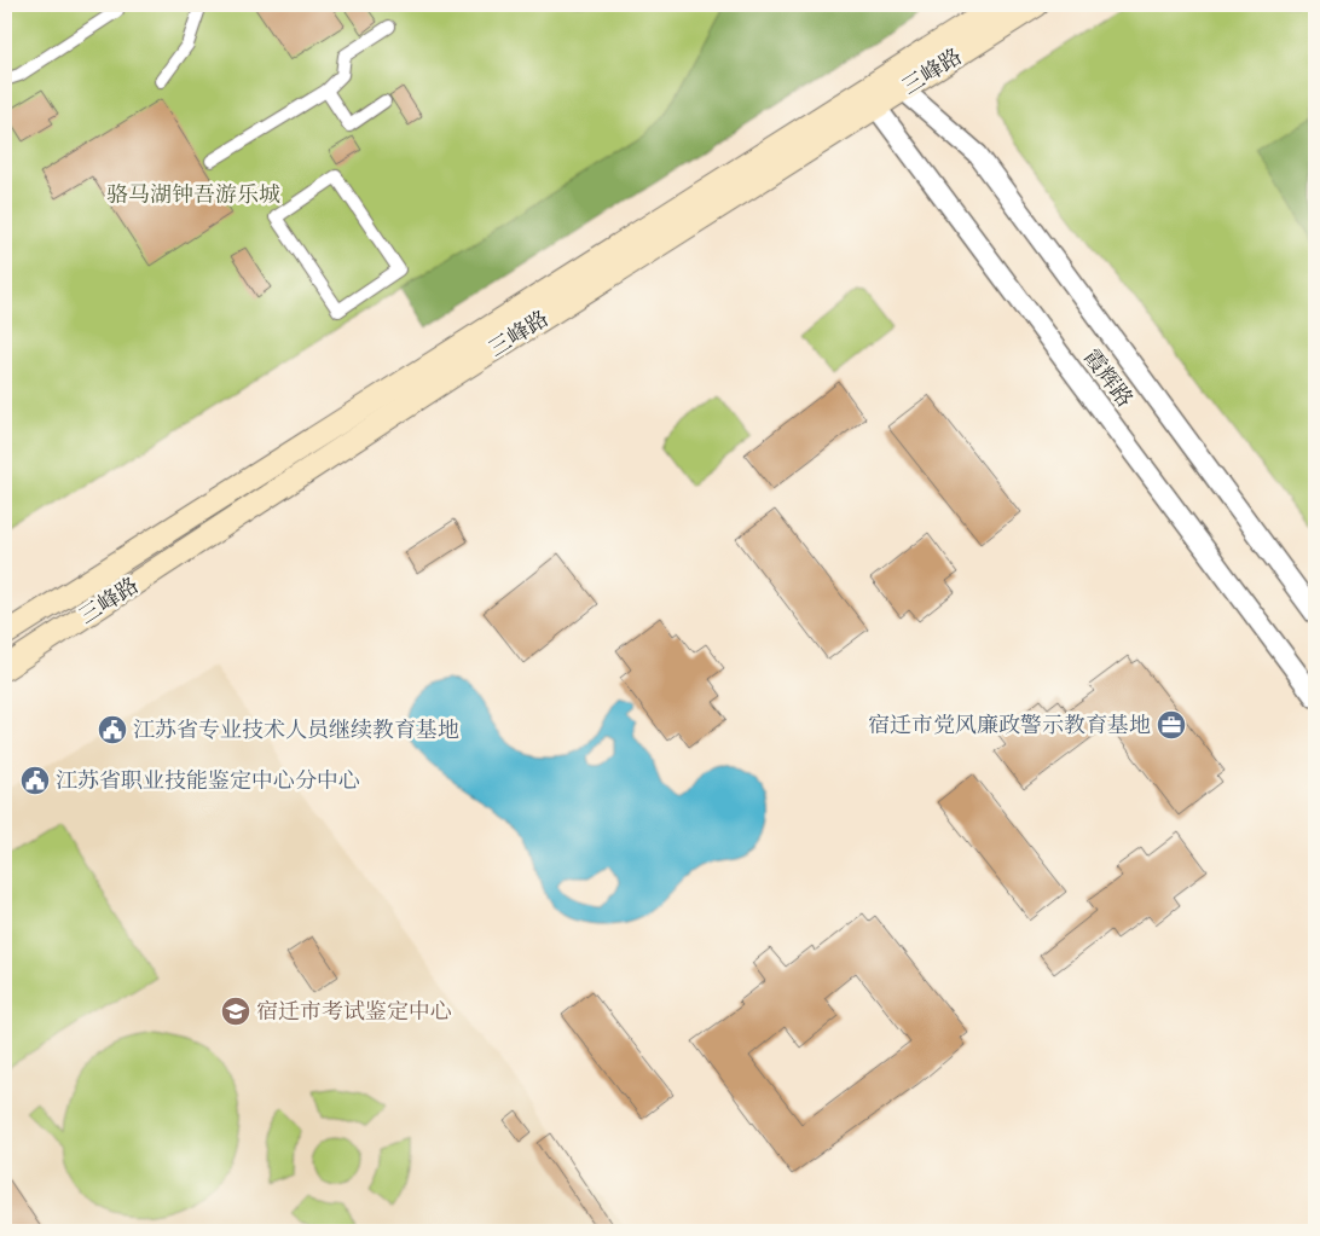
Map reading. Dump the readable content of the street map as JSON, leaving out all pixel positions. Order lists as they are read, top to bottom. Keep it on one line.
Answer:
{"streets":{"main road":["三峰路"],"street":["霞辉路"]},"crossings":[["三峰路","霞辉路"]],"parks":["骆马湖钟吾游乐城"],"places":{"office":["宿迁市党风廉政警示教育基地"],"public building":["江苏省专业技术人员继续教育基地","江苏省职业技能鉴定中心分中心"],"school or university":["宿迁市考试鉴定中心"]}}
